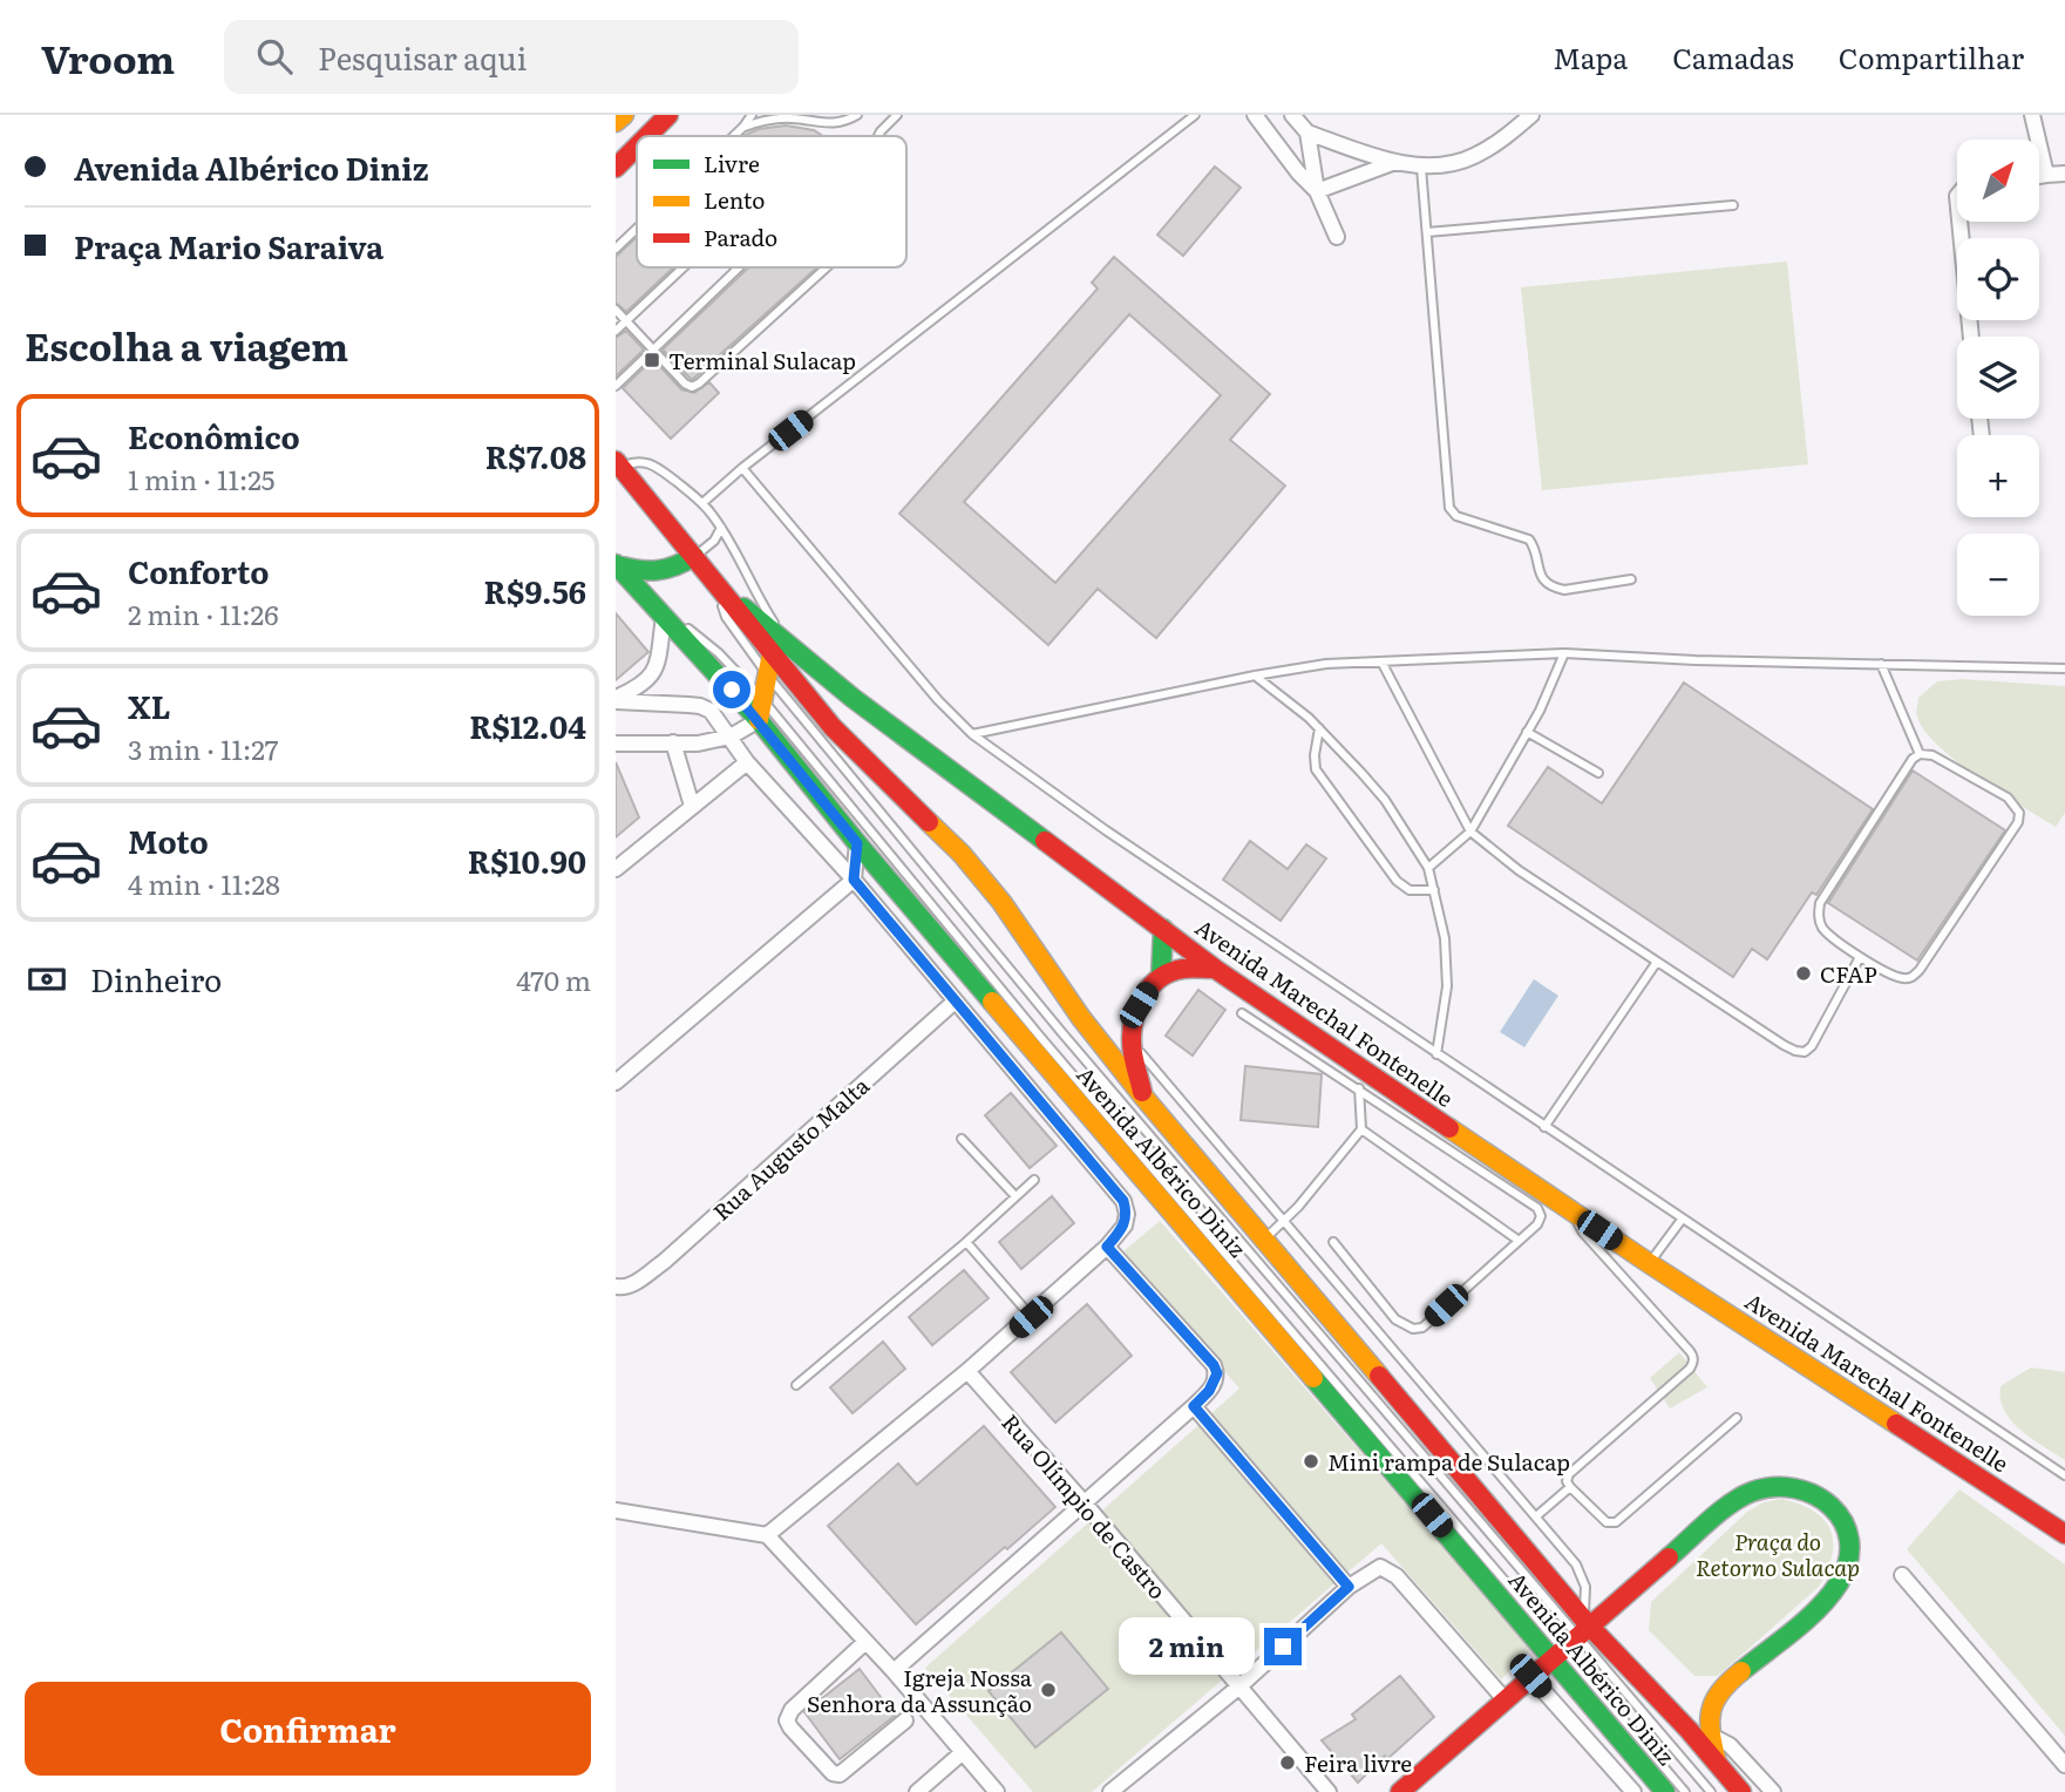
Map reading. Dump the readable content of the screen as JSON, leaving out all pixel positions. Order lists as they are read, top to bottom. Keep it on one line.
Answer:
{"streets":{"main road":["Avenida Marechal Fontenelle","Avenida Albérico Diniz"],"street":["Rua Augusto Malta","Rua Olímpio de Castro"]},"crossings":[["Avenida Marechal Fontenelle","Avenida Albérico Diniz"]],"parks":["Praça do Retorno Sulacap"],"places":{"transit":["Terminal Sulacap"],"other":["CFAP","Mini rampa de Sulacap","Igreja Nossa Senhora da Assunção","Feira livre"]},"legend":["Livre","Lento","Parado"],"north":"top right","page":{"header":"Vroom","search":"Pesquisar aqui","nav":["Mapa","Camadas","Compartilhar"],"banner":["Avenida Albérico Diniz","Praça Mario Saraiva"],"map_buttons":["+","−"],"heading":"Escolha a viagem","list":[{"name":"Econômico","note":"1 min · 11:25","value":"R$7.08"},{"name":"Conforto","note":"2 min · 11:26","value":"R$9.56"},{"name":"XL","note":"3 min · 11:27","value":"R$12.04"},{"name":"Moto","note":"4 min · 11:28","value":"R$10.90"}],"pay":["Dinheiro","470 m"],"bubble":"2 min","buttons":"Confirmar"}}
